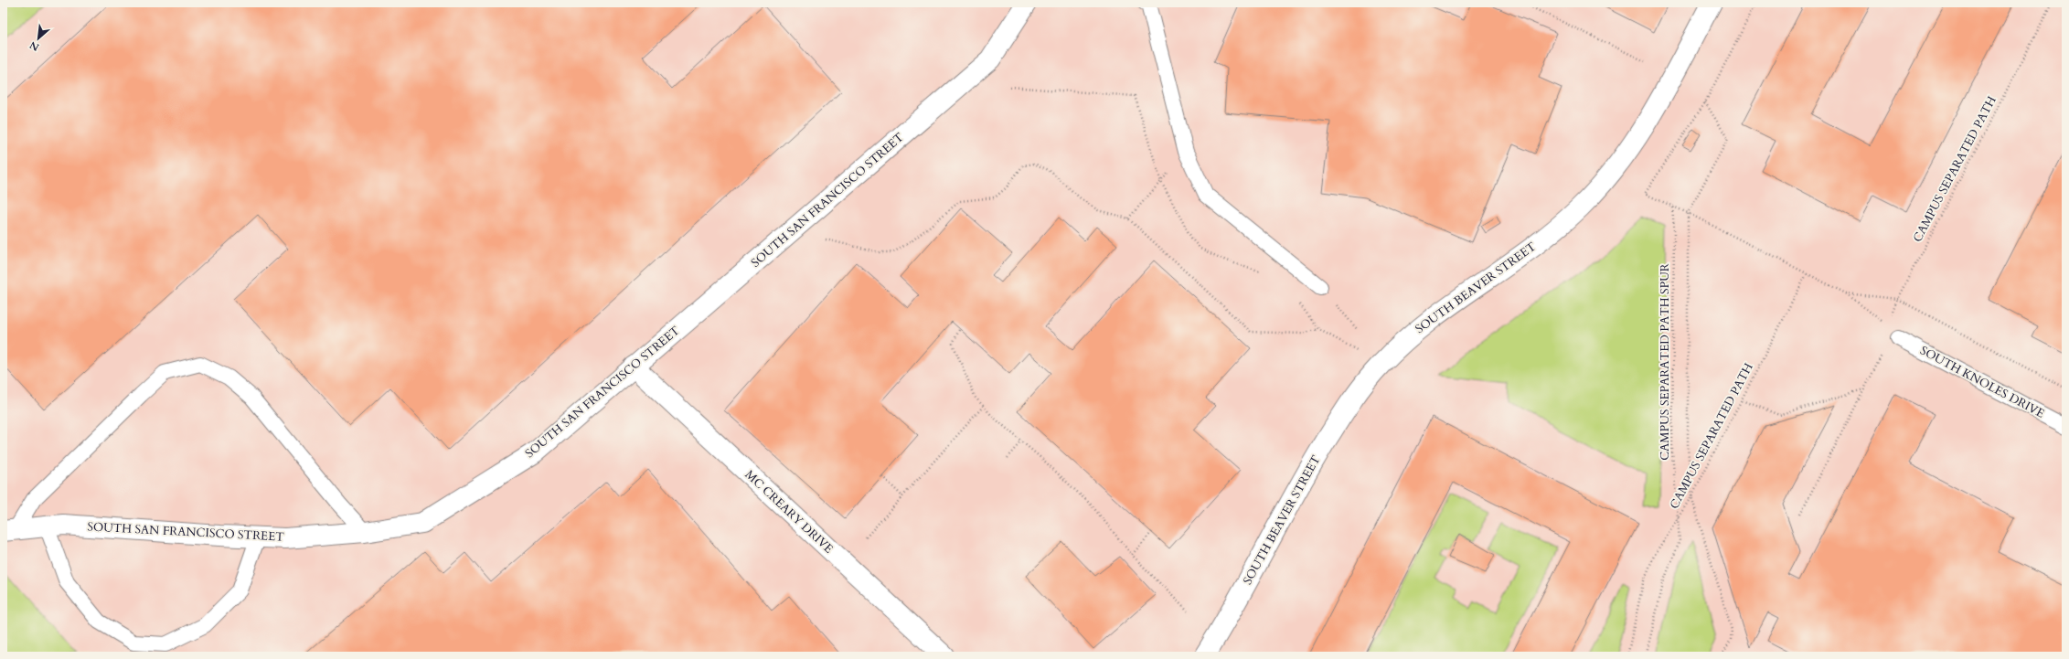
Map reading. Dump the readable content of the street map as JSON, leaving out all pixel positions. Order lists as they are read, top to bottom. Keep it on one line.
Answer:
{"streets":{"street":["SOUTH SAN FRANCISCO STREET","SOUTH BEAVER STREET","MC CREARY DRIVE"],"lane":["SOUTH KNOLES DRIVE"],"path":["CAMPUS SEPARATED PATH","CAMPUS SEPARATED PATH SPUR"]},"crossings":[["CAMPUS SEPARATED PATH","CAMPUS SEPARATED PATH SPUR"],["SOUTH SAN FRANCISCO STREET","MC CREARY DRIVE"]],"north":"bottom left"}
